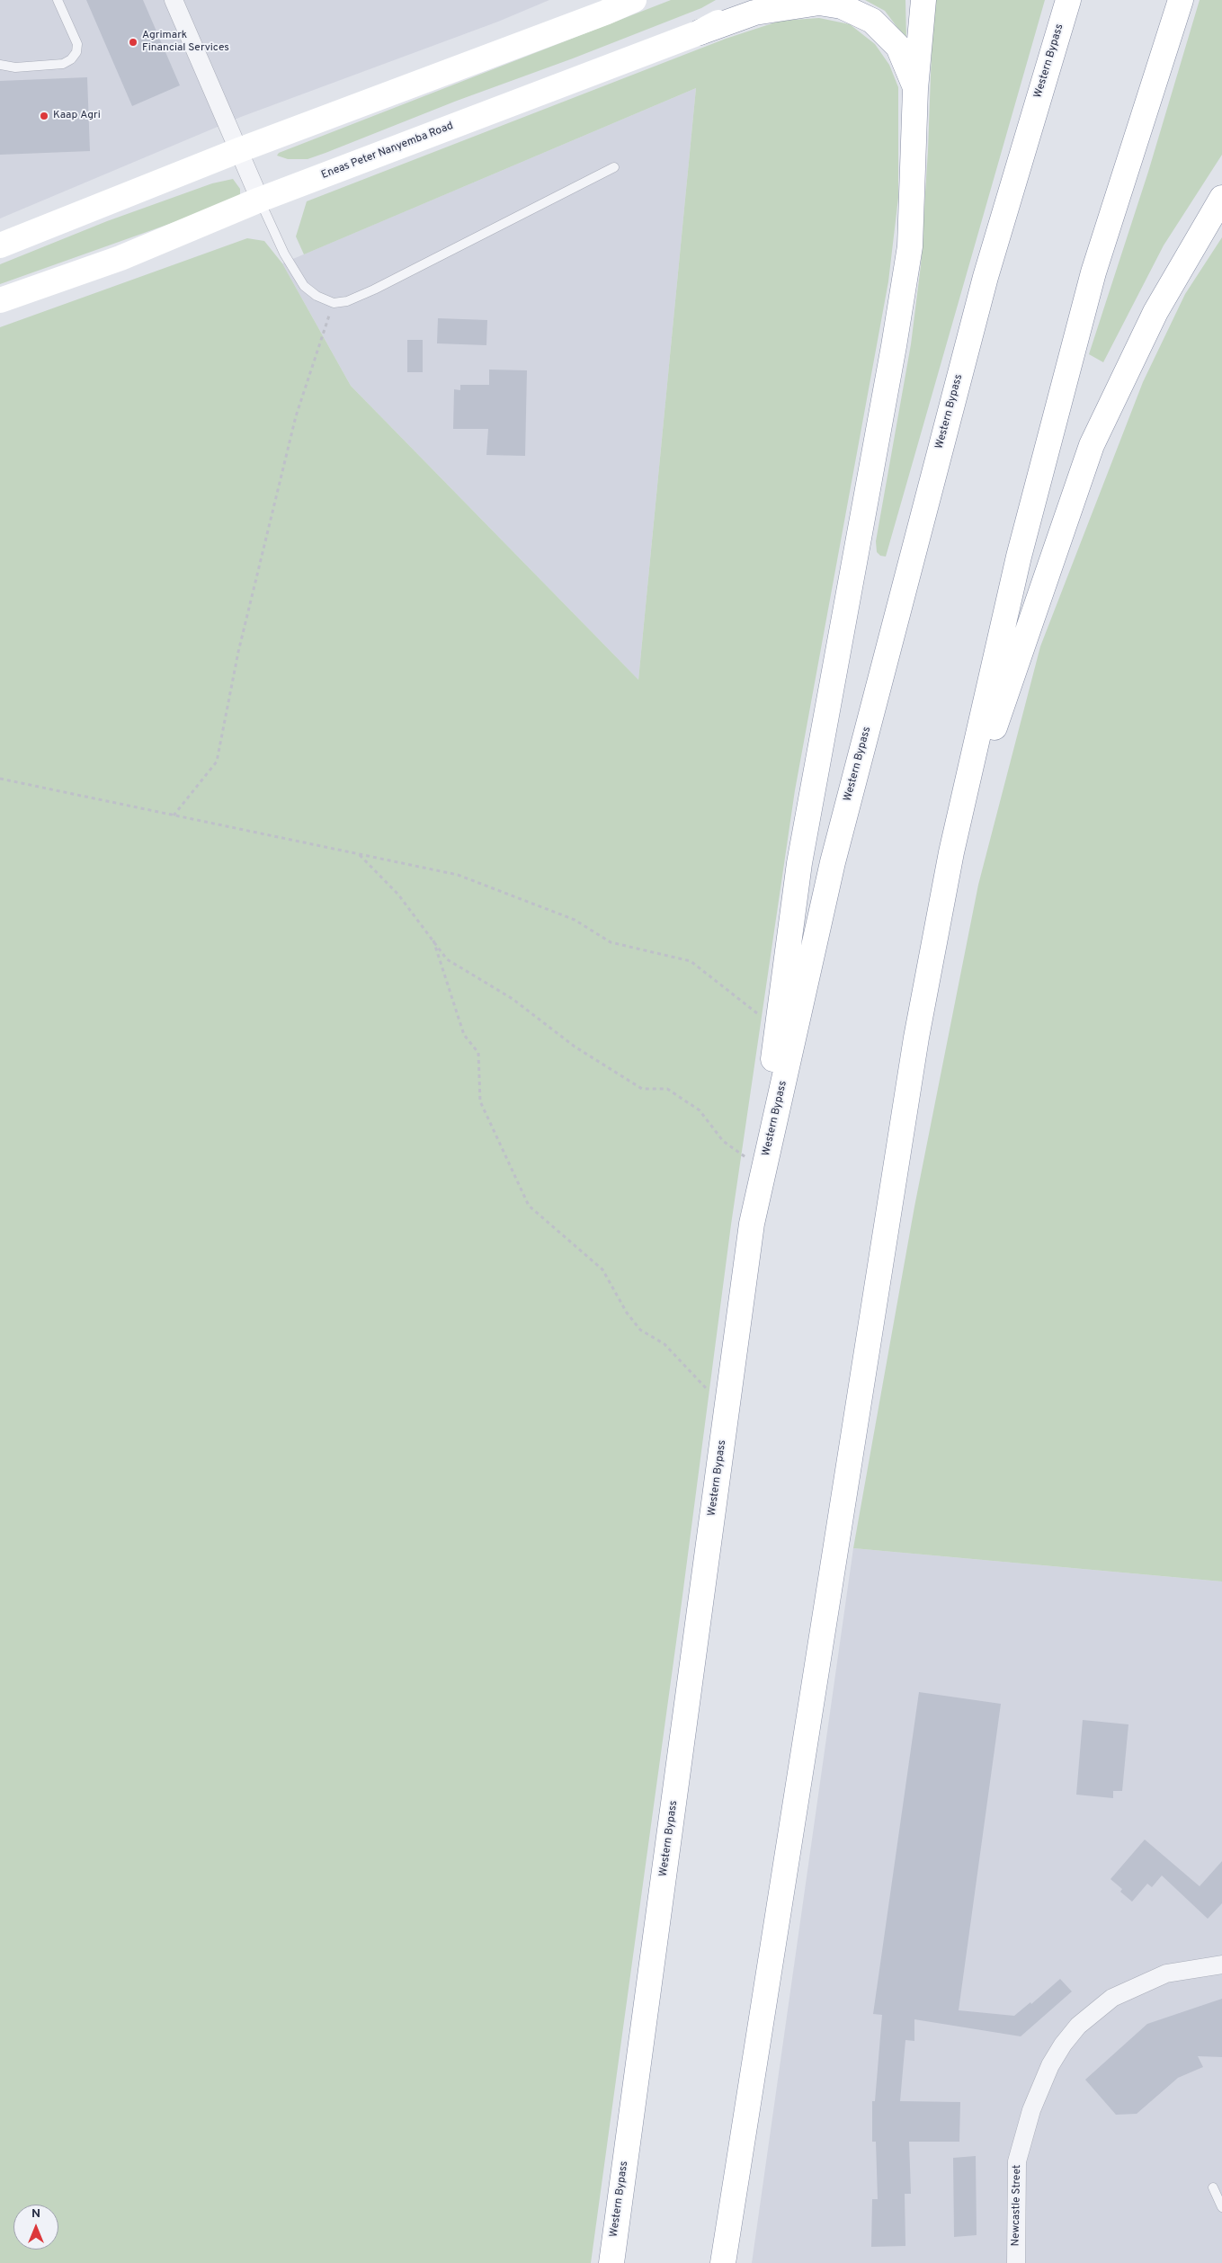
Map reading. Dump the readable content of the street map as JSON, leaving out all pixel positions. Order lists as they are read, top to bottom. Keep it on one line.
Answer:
{"streets":{"main road":["Western Bypass","Eneas Peter Nanyemba Road"],"street":["Newcastle Street"]},"places":["Agrimark Financial Services","Kaap Agri"],"north":"top"}
